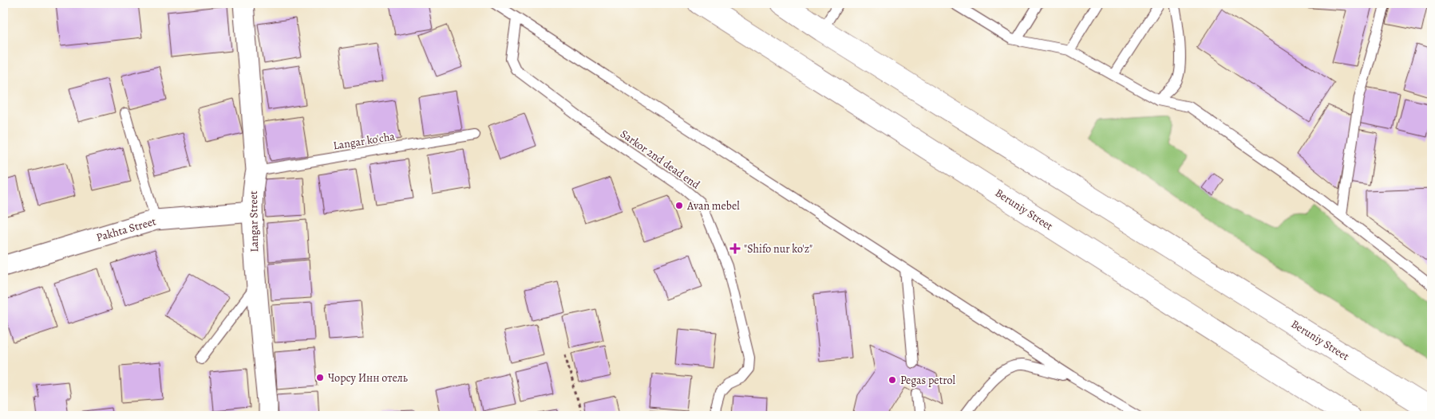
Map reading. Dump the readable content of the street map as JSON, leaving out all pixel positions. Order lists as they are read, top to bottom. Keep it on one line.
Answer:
{"streets":{"main road":["Beruniy Street"],"street":["Langar Street","Pakhta Street"],"lane":["Langar ko'cha","Sarkor 2nd dead end"]},"crossings":[["Langar ko'cha","Langar Street"],["Langar Street","Pakhta Street"]],"places":{"other":["Avan mebel","Чорсу Инн отель","Pegas petrol"],"health":["\"Shifo nur ko'z\""]}}
